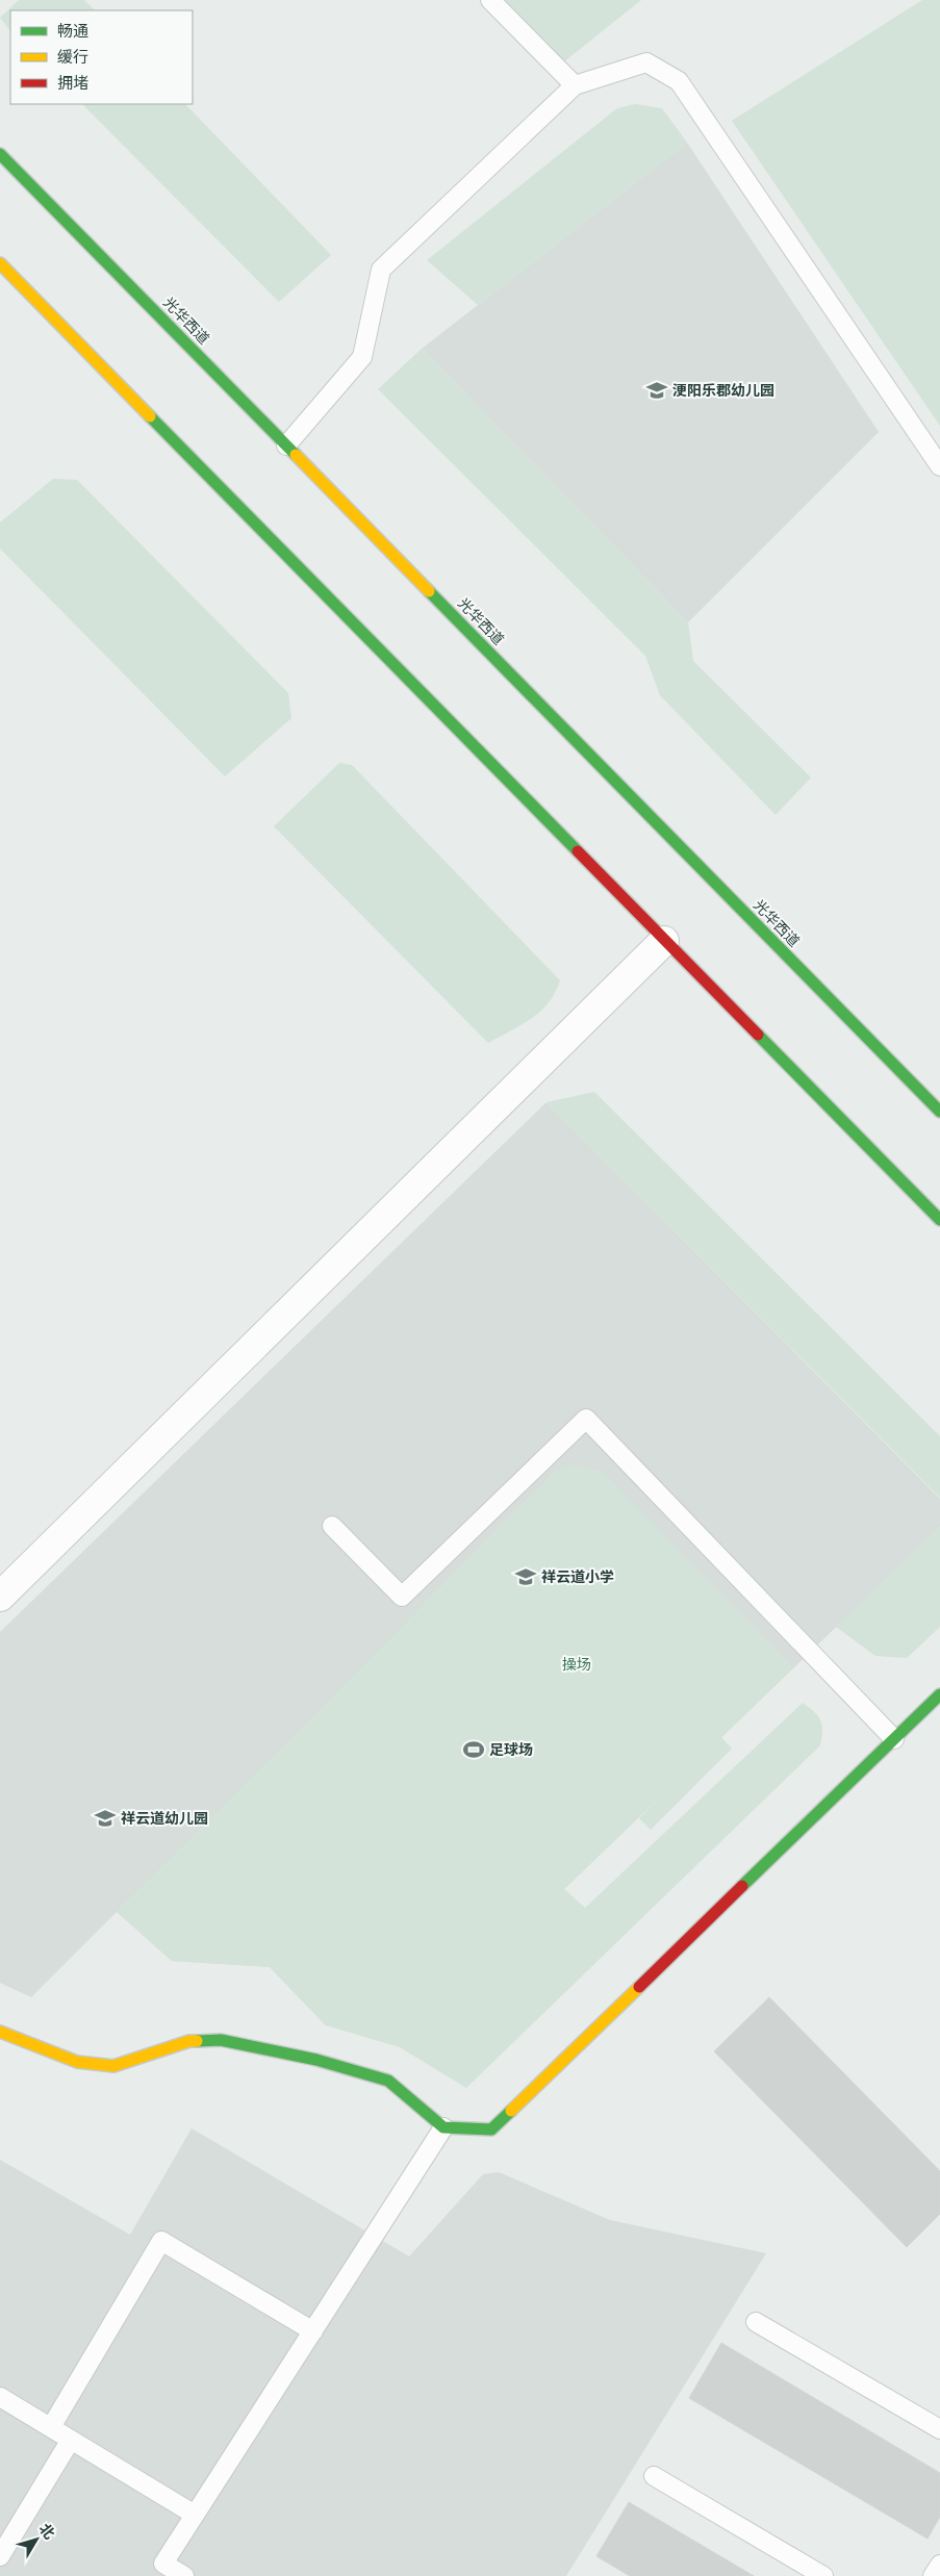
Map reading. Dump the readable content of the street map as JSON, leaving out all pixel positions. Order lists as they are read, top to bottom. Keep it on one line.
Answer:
{"streets":{"main road":["光华西道"]},"parks":["操场"],"places":{"school or university":["浭阳乐郡幼儿园","祥云道小学","祥云道幼儿园"],"sports":["足球场"]},"legend":["畅通","缓行","拥堵"],"north":"top right"}
